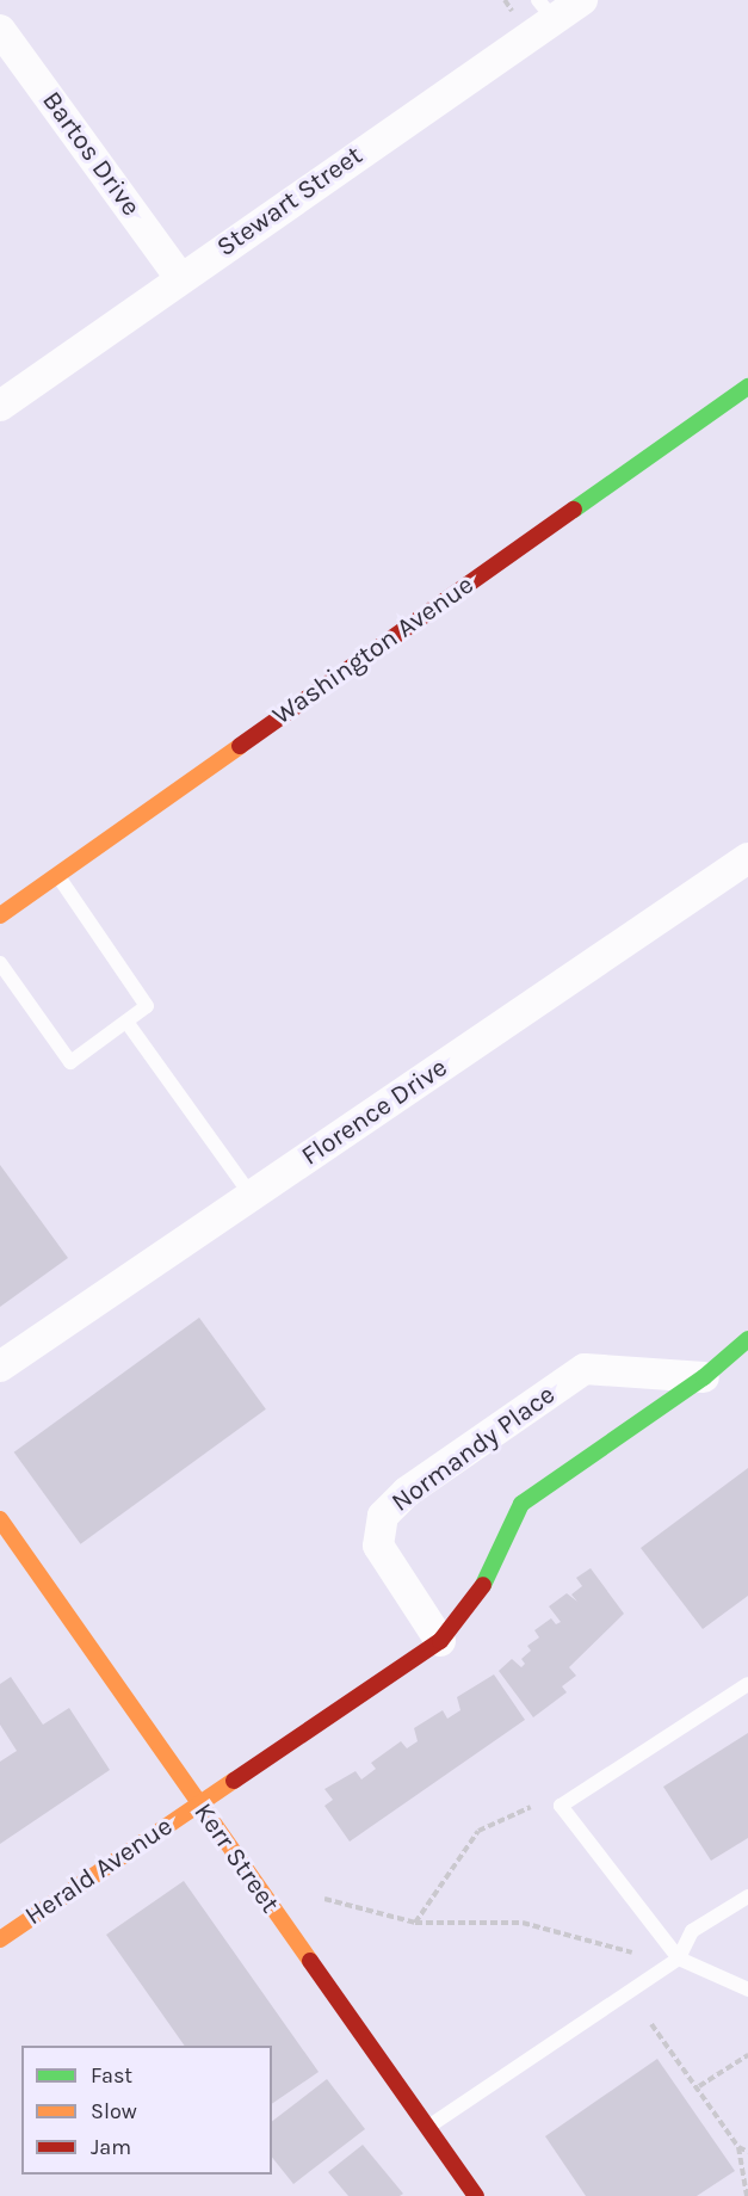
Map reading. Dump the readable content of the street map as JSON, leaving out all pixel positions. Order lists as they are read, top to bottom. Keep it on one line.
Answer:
{"streets":{"street":["Bartos Drive","Stewart Street","Washington Avenue","Florence Drive","Normandy Place","Kerr Street","Herald Avenue"]},"crossings":[["Bartos Drive","Stewart Street"],["Kerr Street","Herald Avenue"]],"legend":["Fast","Slow","Jam"]}
